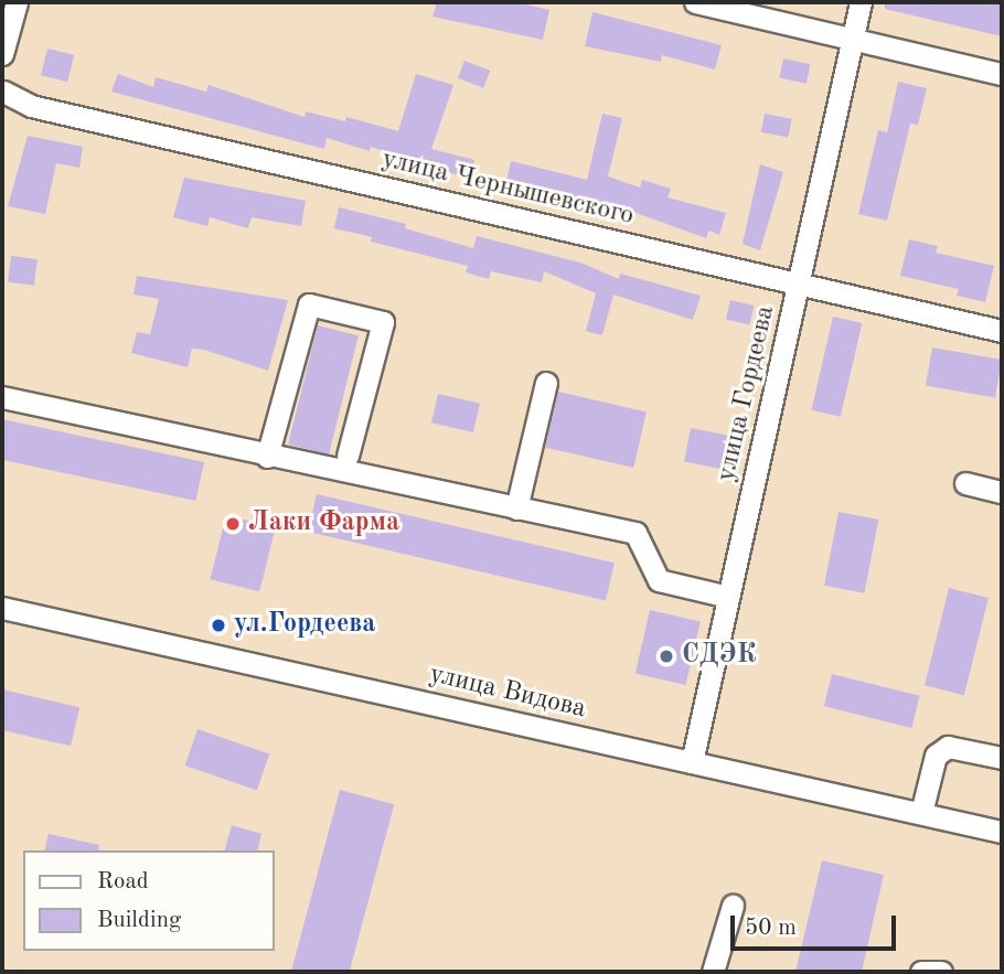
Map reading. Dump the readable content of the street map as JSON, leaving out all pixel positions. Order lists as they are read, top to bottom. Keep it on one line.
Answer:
{"streets":{"street":["улица Чернышевского","улица Гордеева","улица Видова"]},"crossings":[["улица Чернышевского","улица Гордеева"],["улица Гордеева","улица Видова"]],"places":["Лаки Фарма","ул.Гордеева","СДЭК"],"legend":["Road","Building"],"scale_bar":"50 m"}
